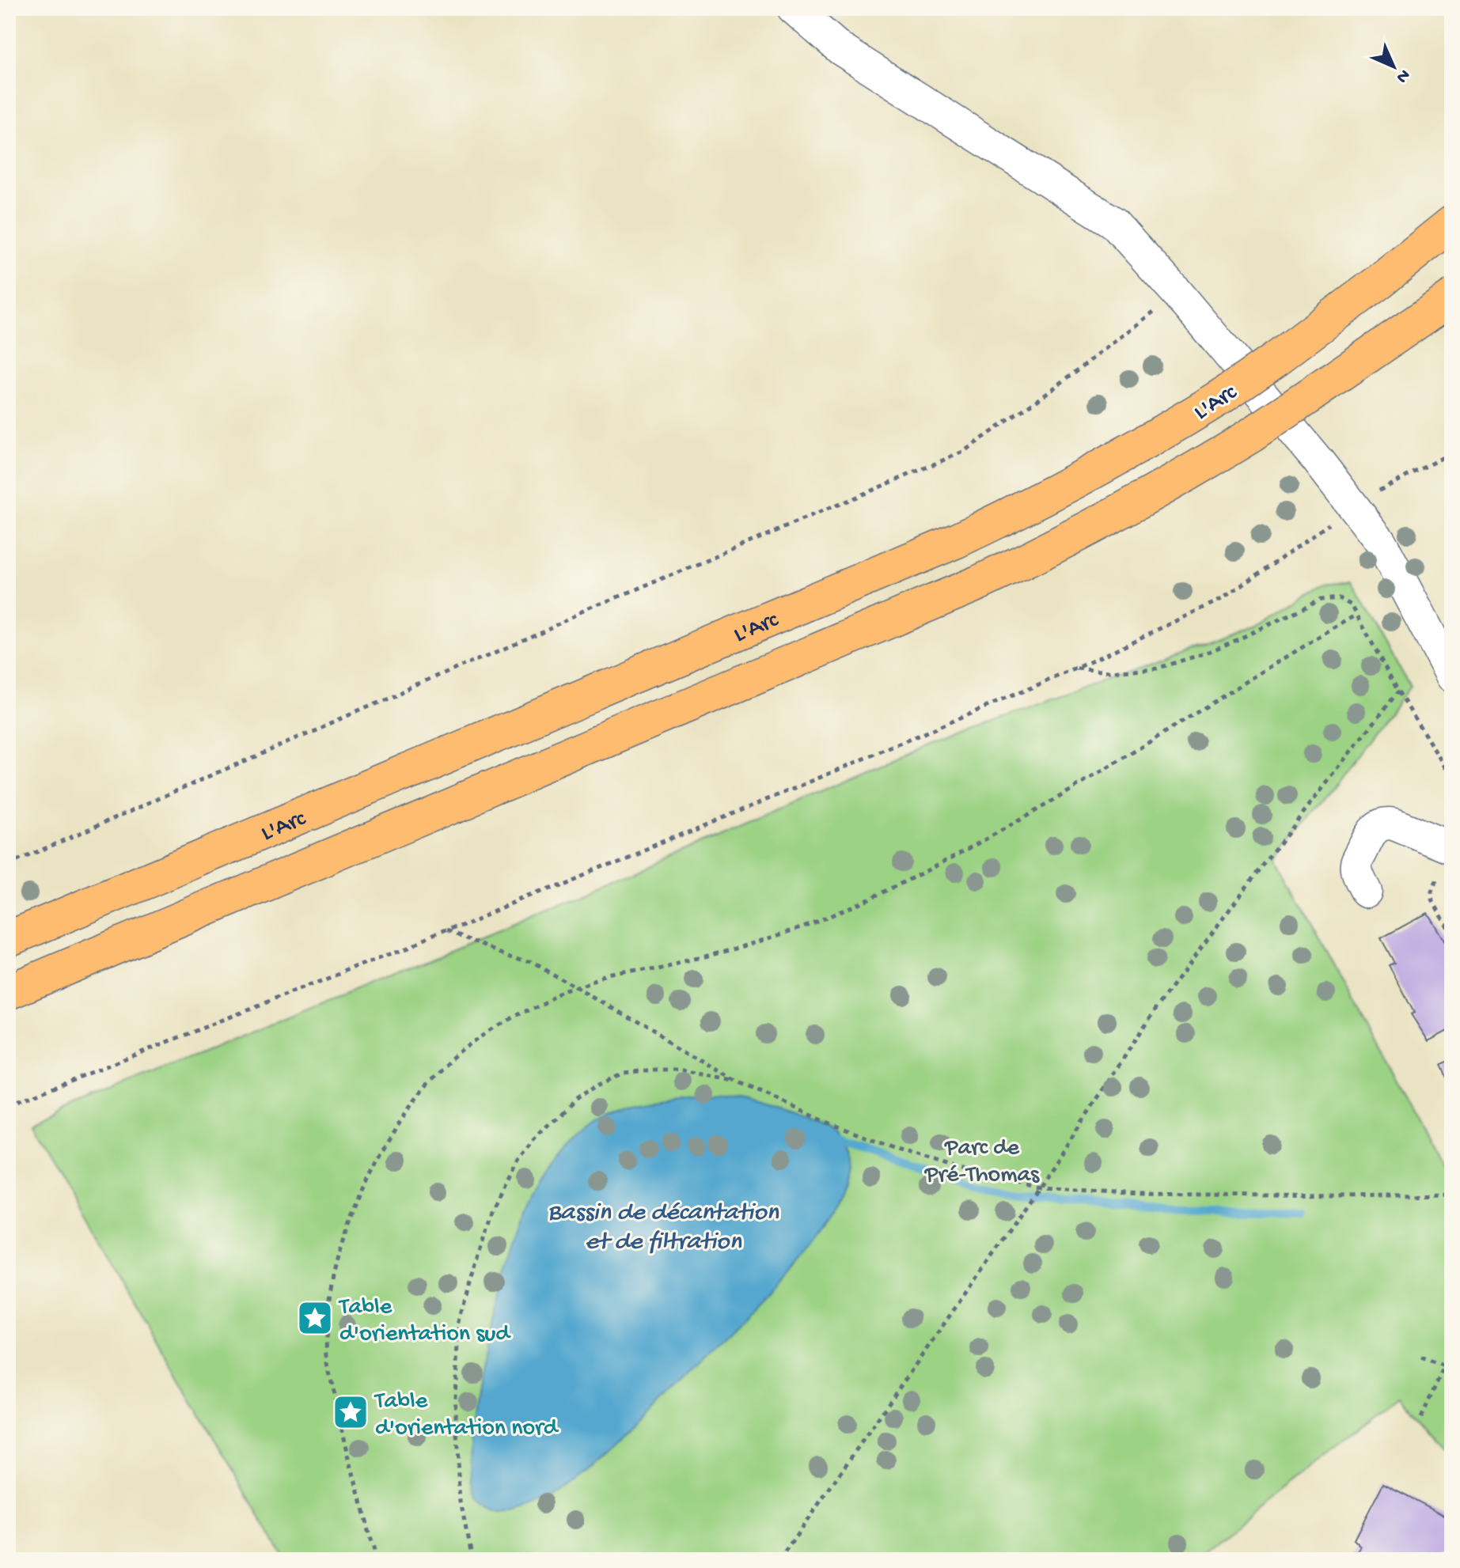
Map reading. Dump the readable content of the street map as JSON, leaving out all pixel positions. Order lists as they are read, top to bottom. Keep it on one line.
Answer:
{"streets":{"highway":["L'Arc"]},"water":["Bassin de décantation et de filtration"],"parks":["Parc de Pré-Thomas"],"places":{"place":["Table d'orientation sud","Table d'orientation nord"]},"north":"bottom right"}
